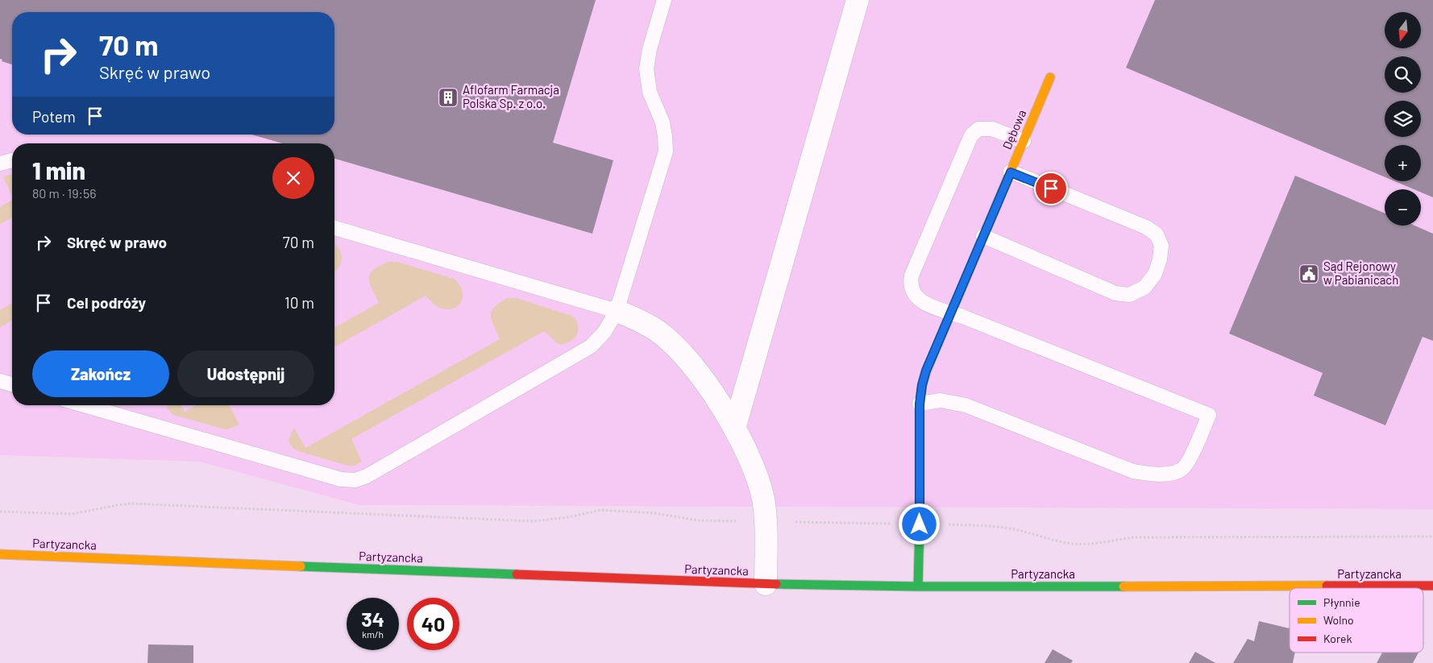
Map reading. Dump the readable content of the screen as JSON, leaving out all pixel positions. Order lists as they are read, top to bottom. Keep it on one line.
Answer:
{"streets":{"main road":["Dębowa","Partyzancka"]},"crossings":[["Dębowa","Partyzancka"]],"places":{"building":["Aflofarm Farmacja Polska Sp. z o.o."],"public building":["Sąd Rejonowy w Pabianicach"]},"legend":["Płynnie","Wolno","Korek"],"north":"bottom","page":{"map_buttons":["+","−"],"turn":["70 m","Skręć w prawo"],"then":"Potem","heading":["1 min","80 m · 19:56"],"list":[{"name":"Skręć w prawo","value":"70 m"},{"name":"Cel podróży","value":"10 m"}],"buttons":["Zakończ","Udostępnij"],"speed":"34 km/h","limit":"40"}}
